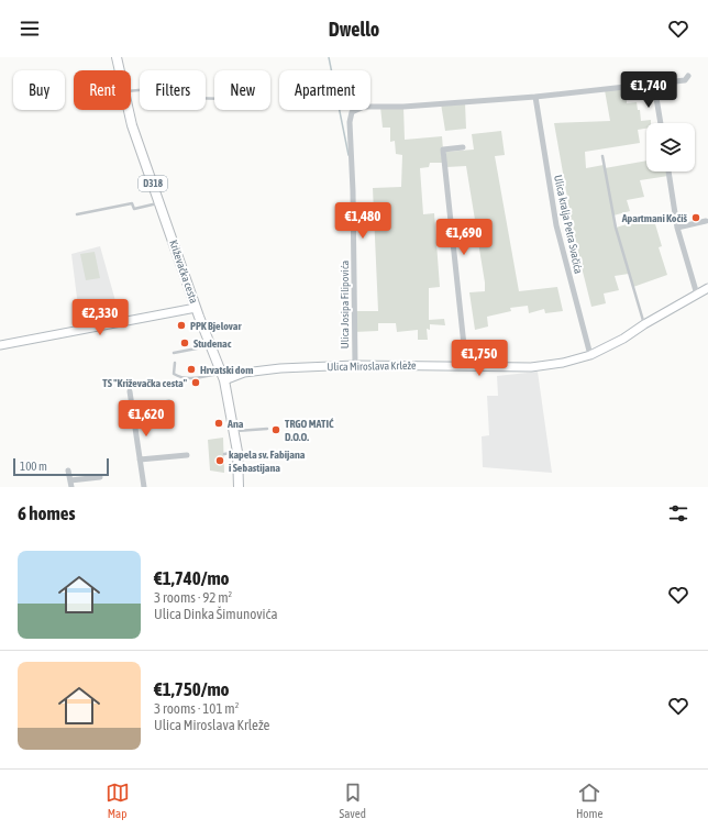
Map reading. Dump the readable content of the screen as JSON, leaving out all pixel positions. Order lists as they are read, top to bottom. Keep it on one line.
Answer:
{"streets":{"main road":["D318","Križevačka cesta","Ulica Miroslava Krleže"],"street":["Ulica kralja Petra Svačića","Ulica Josipa Filipovića"]},"crossings":[["Ulica kralja Petra Svačića","Ulica Josipa Filipovića"],["Ulica kralja Petra Svačića","Ulica Miroslava Krleže"],["Križevačka cesta","Ulica Miroslava Krleže"],["Ulica Josipa Filipovića","Ulica Miroslava Krleže"]],"places":["Apartmani Kočiš","PPK Bjelovar","Studenac","Hrvatski dom","TS \"Križevačka cesta\"","Ana","TRGO MATIĆ D.O.O.","kapela sv. Fabijana i Sebastijana"],"scale_bar":"100 m","page":{"header":"Dwello","chip":["Buy","Rent","Filters","New","Apartment"],"price":["€1,740","€1,480","€1,690","€2,330","€1,750","€1,620"],"scale":"100 m","heading":"6 homes","list":[{"name":"€1,740/mo","note":"3 rooms · 92 m² · Ulica Dinka Šimunovića"},{"name":"€1,750/mo","note":"3 rooms · 101 m² · Ulica Miroslava Krleže"}],"tabs":["Map","Saved","Home"]}}
